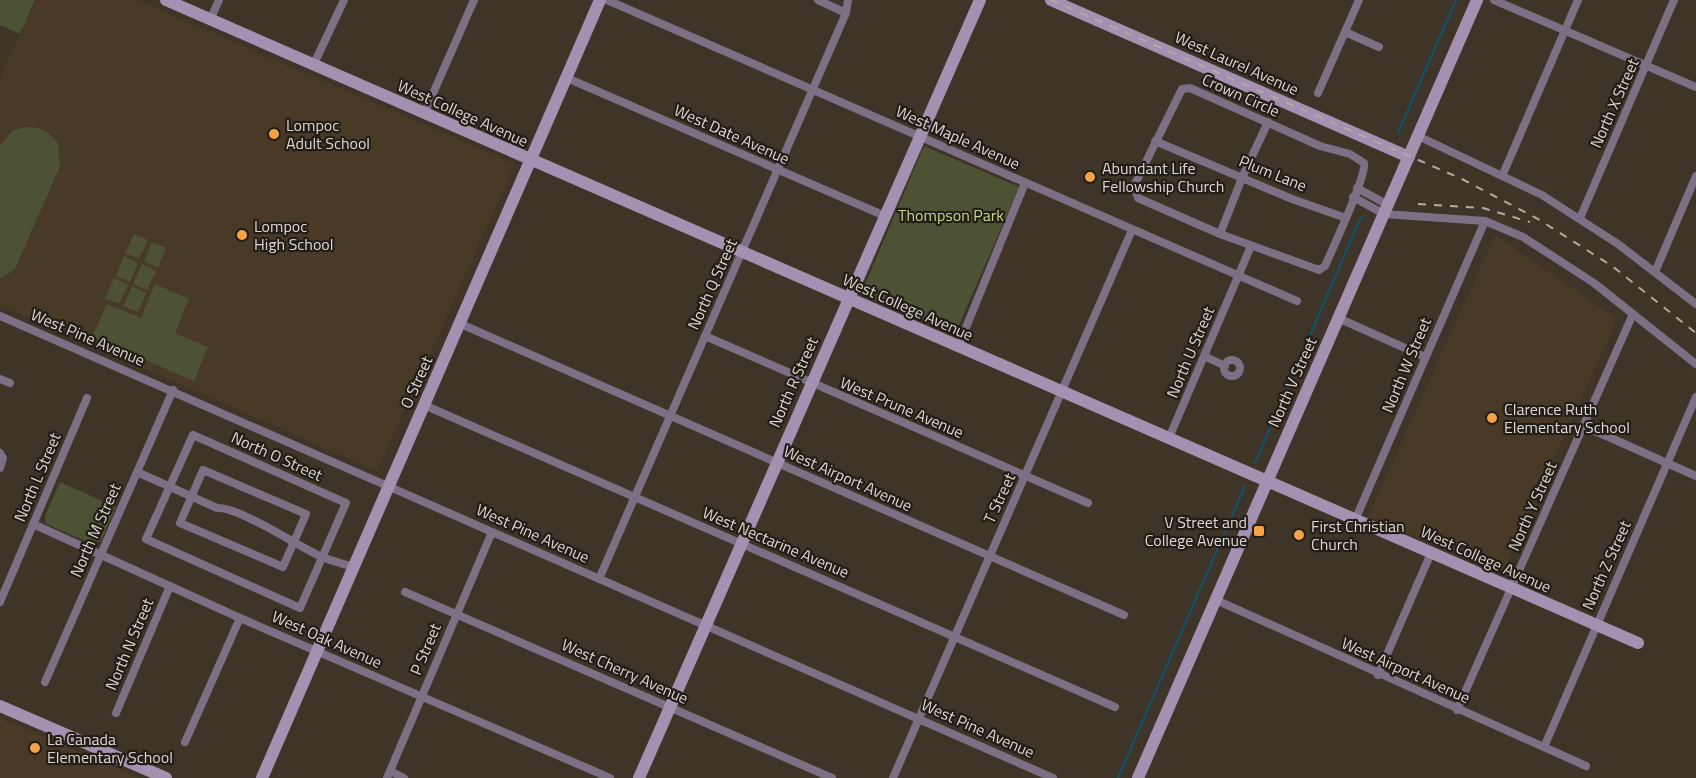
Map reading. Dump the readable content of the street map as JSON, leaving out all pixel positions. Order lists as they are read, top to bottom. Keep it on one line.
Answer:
{"streets":{"street":["West Laurel Avenue","Crown Circle","North X Street","West College Avenue","West Date Avenue","West Maple Avenue","Plum Lane","North Q Street","West Pine Avenue","North U Street","North W Street","O Street","North R Street","North V Street","West Prune Avenue","North O Street","North L Street","West Airport Avenue","T Street","North Y Street","North M Street","West Nectarine Avenue","North Z Street","West Oak Avenue","North N Street","P Street","West Cherry Avenue"]},"crossings":[["West Laurel Avenue","North V Street"],["Crown Circle","Plum Lane"],["Crown Circle","North U Street"],["West College Avenue","North Q Street"],["West College Avenue","North U Street"],["West College Avenue","North W Street"],["West College Avenue","O Street"],["West College Avenue","North R Street"],["West College Avenue","North V Street"],["West College Avenue","T Street"],["West College Avenue","North Y Street"],["West College Avenue","North Z Street"],["West Date Avenue","North Q Street"],["West Date Avenue","O Street"],["West Date Avenue","North R Street"],["West Maple Avenue","North Q Street"],["West Maple Avenue","North U Street"],["West Maple Avenue","North R Street"],["West Maple Avenue","T Street"],["North Q Street","West Pine Avenue"],["North Q Street","West Prune Avenue"],["North Q Street","West Airport Avenue"],["North Q Street","West Nectarine Avenue"],["West Pine Avenue","O Street"],["West Pine Avenue","North R Street"],["West Pine Avenue","T Street"],["West Pine Avenue","North M Street"],["West Pine Avenue","P Street"],["O Street","West Airport Avenue"],["O Street","West Nectarine Avenue"],["O Street","West Oak Avenue"],["North R Street","West Prune Avenue"],["North R Street","West Airport Avenue"],["North R Street","West Nectarine Avenue"],["North R Street","West Cherry Avenue"],["North V Street","West Airport Avenue"],["West Prune Avenue","T Street"],["North L Street","West Oak Avenue"],["West Airport Avenue","T Street"],["West Airport Avenue","North Y Street"],["West Airport Avenue","North Z Street"],["T Street","West Nectarine Avenue"],["North M Street","West Oak Avenue"],["West Oak Avenue","North N Street"],["West Oak Avenue","P Street"],["P Street","West Cherry Avenue"]],"parks":["Thompson Park"],"places":{"other":["Lompoc Adult School","Abundant Life Fellowship Church","Lompoc High School","Clarence Ruth Elementary School","First Christian Church","La Canada Elementary School"],"transit":["V Street and College Avenue"]}}
